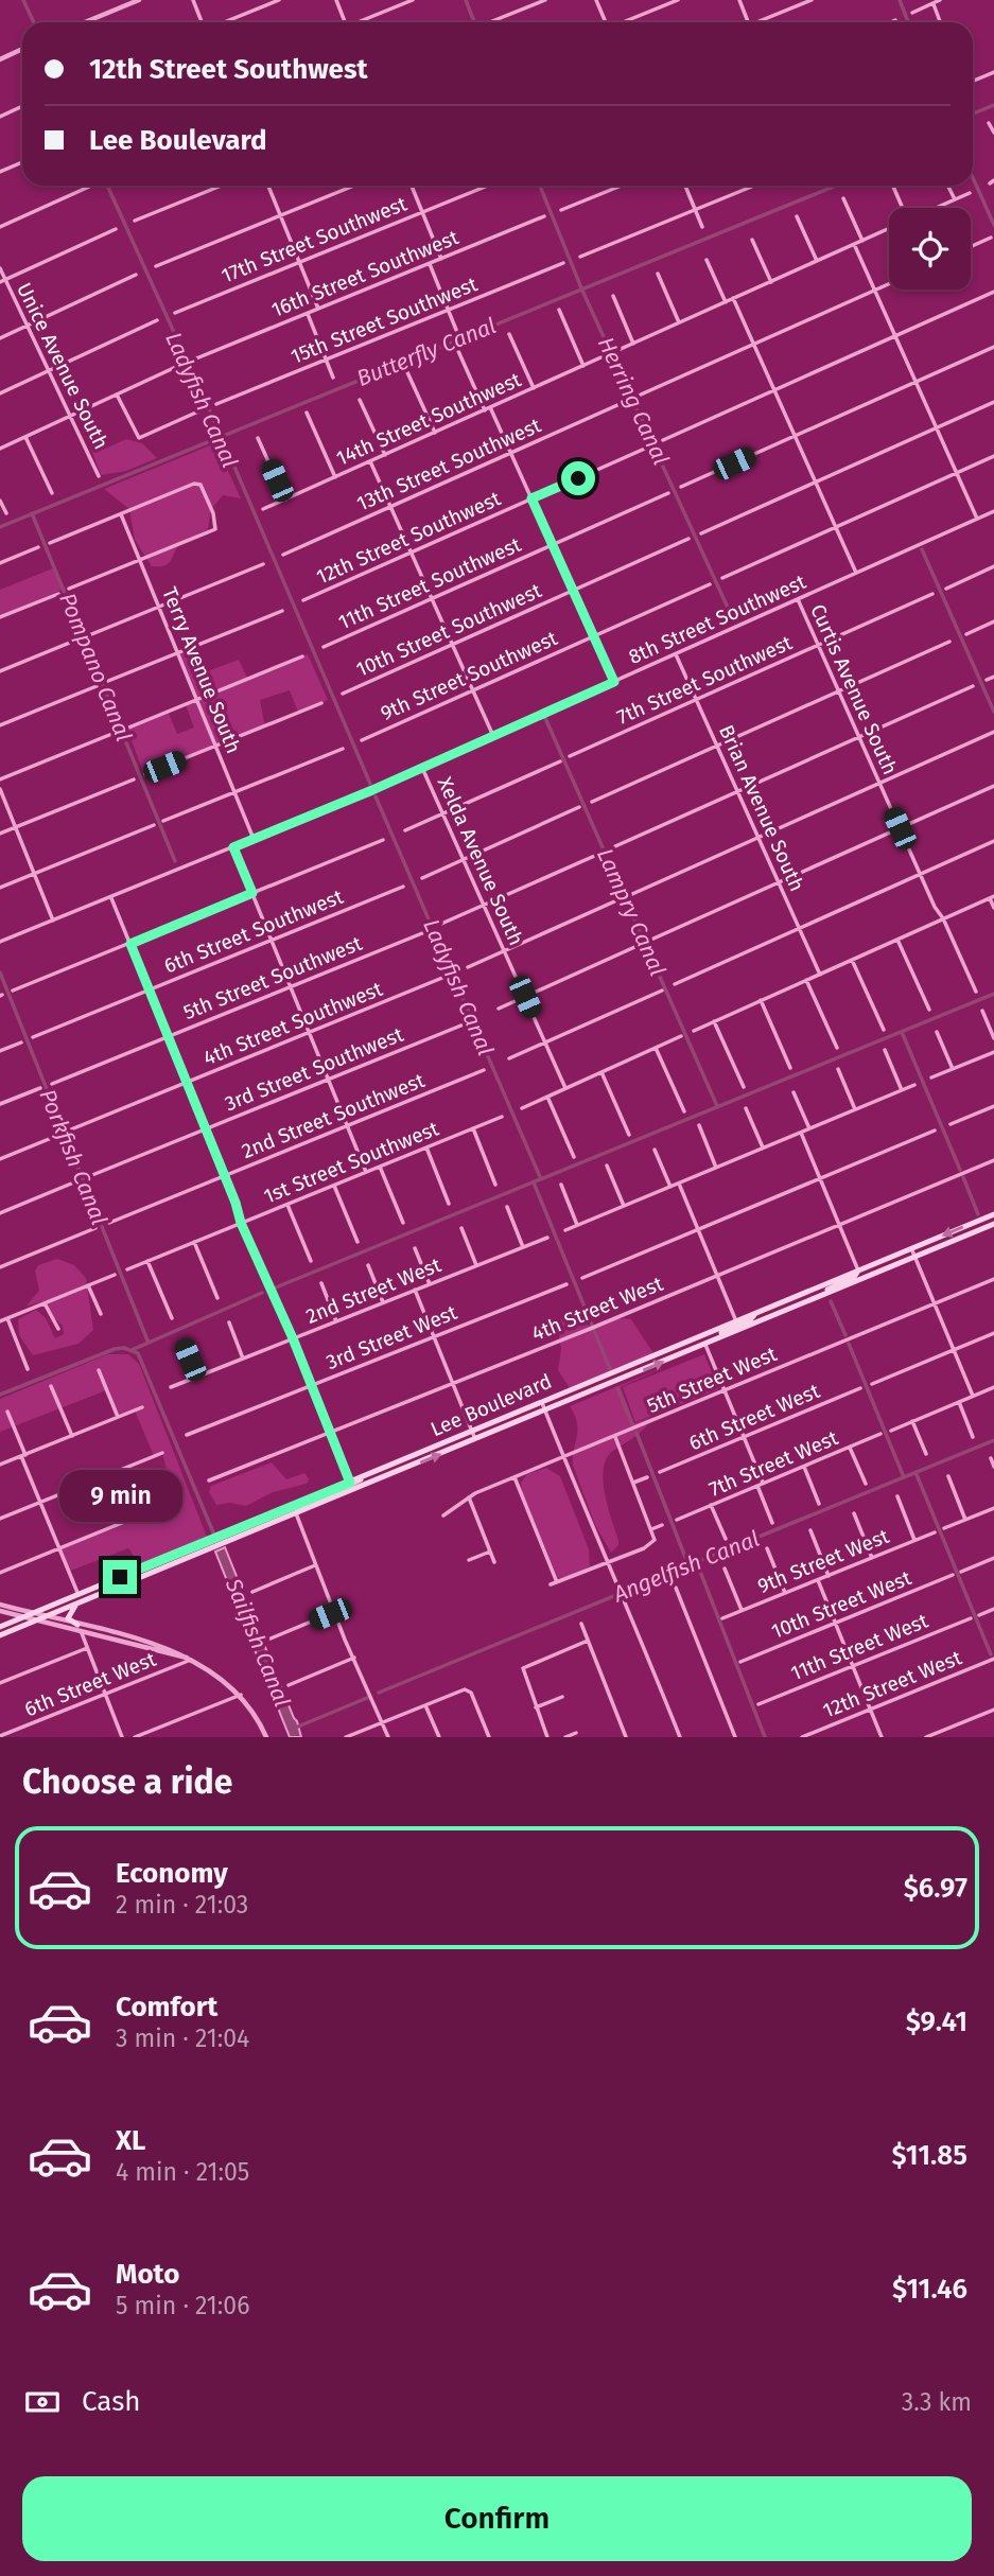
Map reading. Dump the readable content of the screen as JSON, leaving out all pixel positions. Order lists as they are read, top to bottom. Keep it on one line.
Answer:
{"streets":{"main road":["Lee Boulevard"],"street":["17th Street Southwest","16th Street Southwest","15th Street Southwest","Unice Avenue South","14th Street Southwest","13th Street Southwest","12th Street Southwest","11th Street Southwest","8th Street Southwest","10th Street Southwest","Terry Avenue South","9th Street Southwest","7th Street Southwest","Curtis Avenue South","Brian Avenue South","Xelda Avenue South","6th Street Southwest","5th Street Southwest","4th Street Southwest","3rd Street Southwest","2nd Street Southwest","1st Street Southwest","2nd Street West","4th Street West","3rd Street West","5th Street West","6th Street West","7th Street West","9th Street West","10th Street West","11th Street West","12th Street West"]},"crossings":[["8th Street Southwest","Terry Avenue South"],["8th Street Southwest","Curtis Avenue South"],["8th Street Southwest","Brian Avenue South"],["8th Street Southwest","Xelda Avenue South"],["7th Street Southwest","Curtis Avenue South"],["7th Street Southwest","Brian Avenue South"]],"water":["Butterfly Canal","Ladyfish Canal","Herring Canal","Pompano Canal","Lampry Canal","Porkfish Canal","Angelfish Canal","Sailfish Canal"],"page":{"banner":["12th Street Southwest","Lee Boulevard"],"bubble":"9 min","heading":"Choose a ride","list":[{"name":"Economy","note":"2 min · 21:03","value":"$6.97"},{"name":"Comfort","note":"3 min · 21:04","value":"$9.41"},{"name":"XL","note":"4 min · 21:05","value":"$11.85"},{"name":"Moto","note":"5 min · 21:06","value":"$11.46"}],"pay":["Cash","3.3 km"],"buttons":"Confirm"}}
